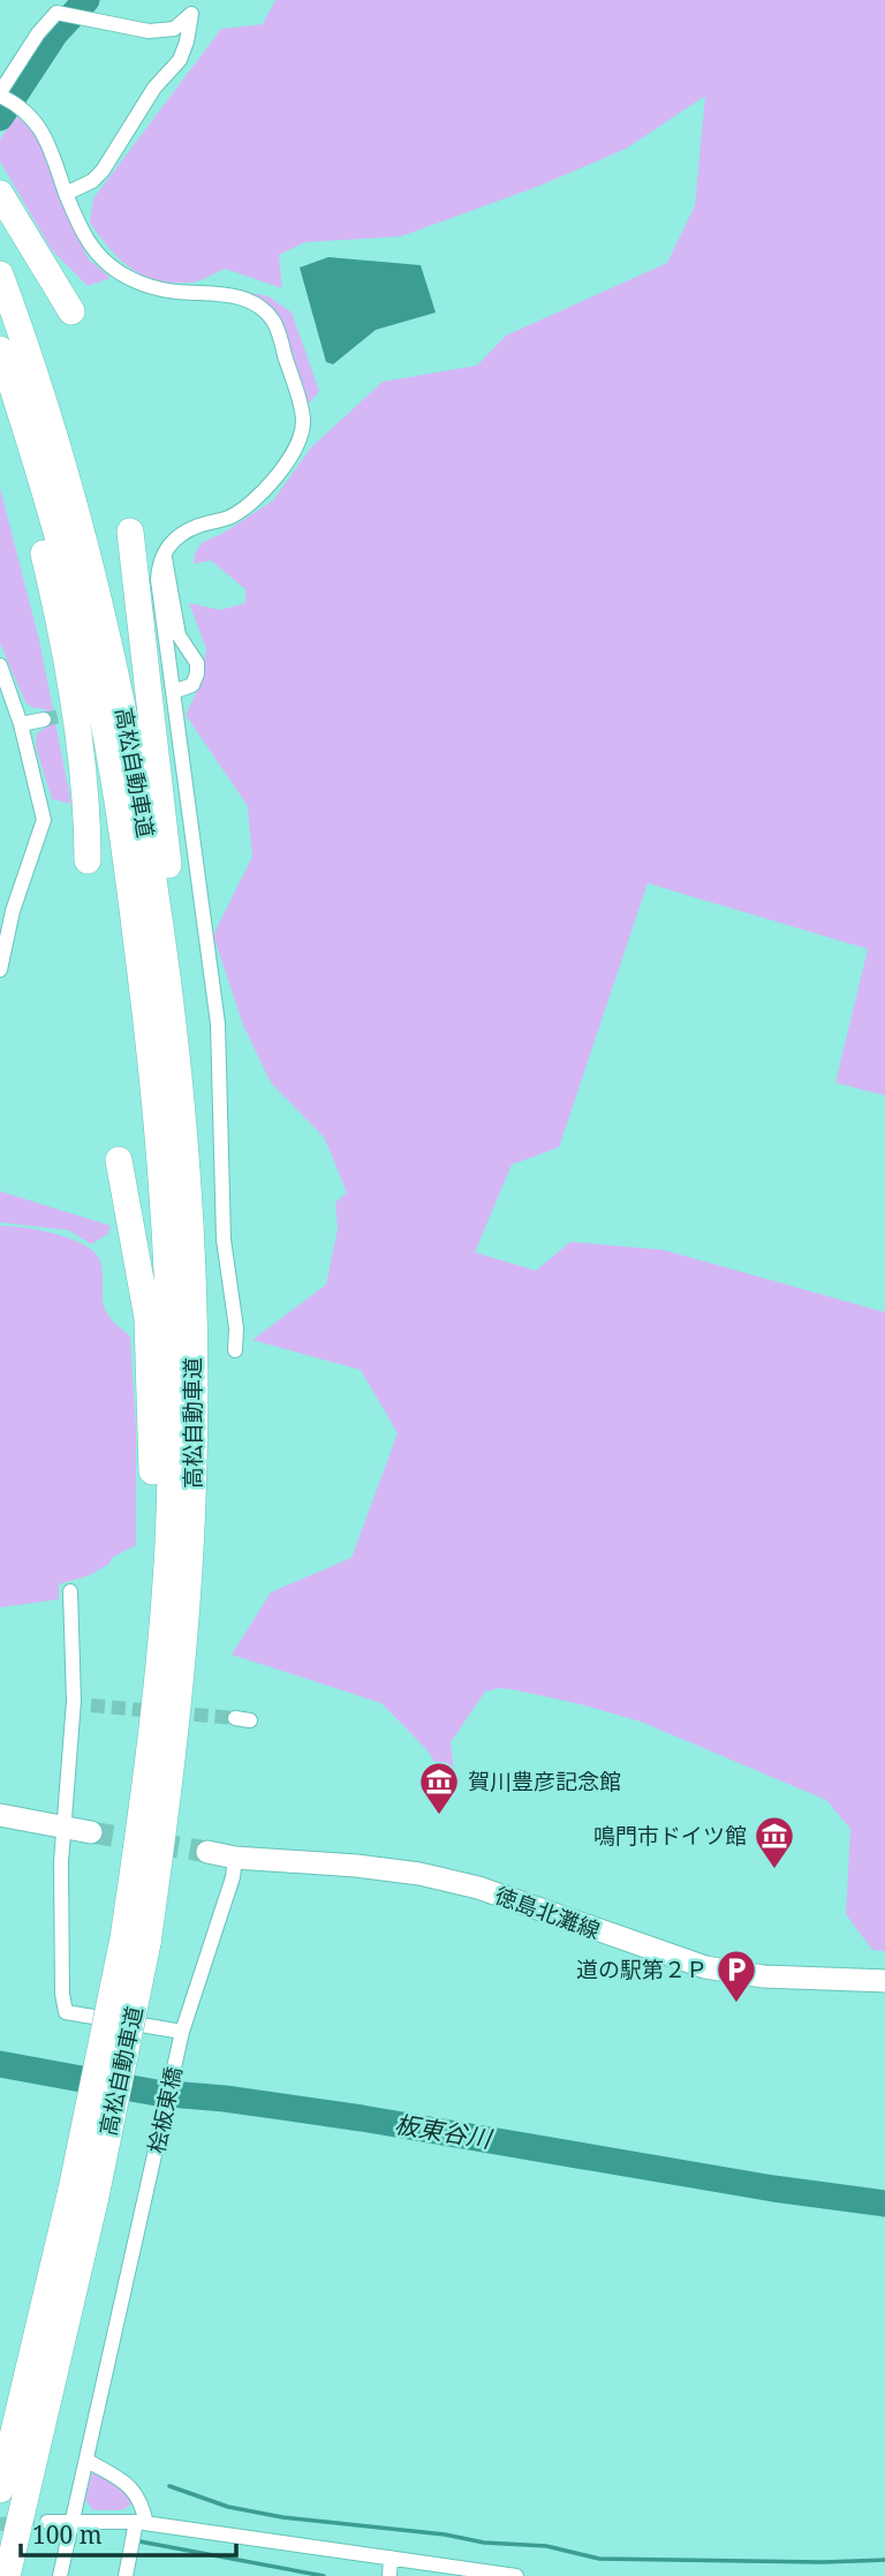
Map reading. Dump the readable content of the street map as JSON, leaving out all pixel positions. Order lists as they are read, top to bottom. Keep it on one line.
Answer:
{"streets":{"highway":["高松自動車道"],"main road":["徳島北灘線"],"street":["桧板東橋"]},"crossings":[["徳島北灘線","桧板東橋"]],"water":["板東谷川"],"places":{"museum":["賀川豊彦記念館","鳴門市ドイツ館"],"parking":["道の駅第２Ｐ"]},"scale_bar":"100 m"}
